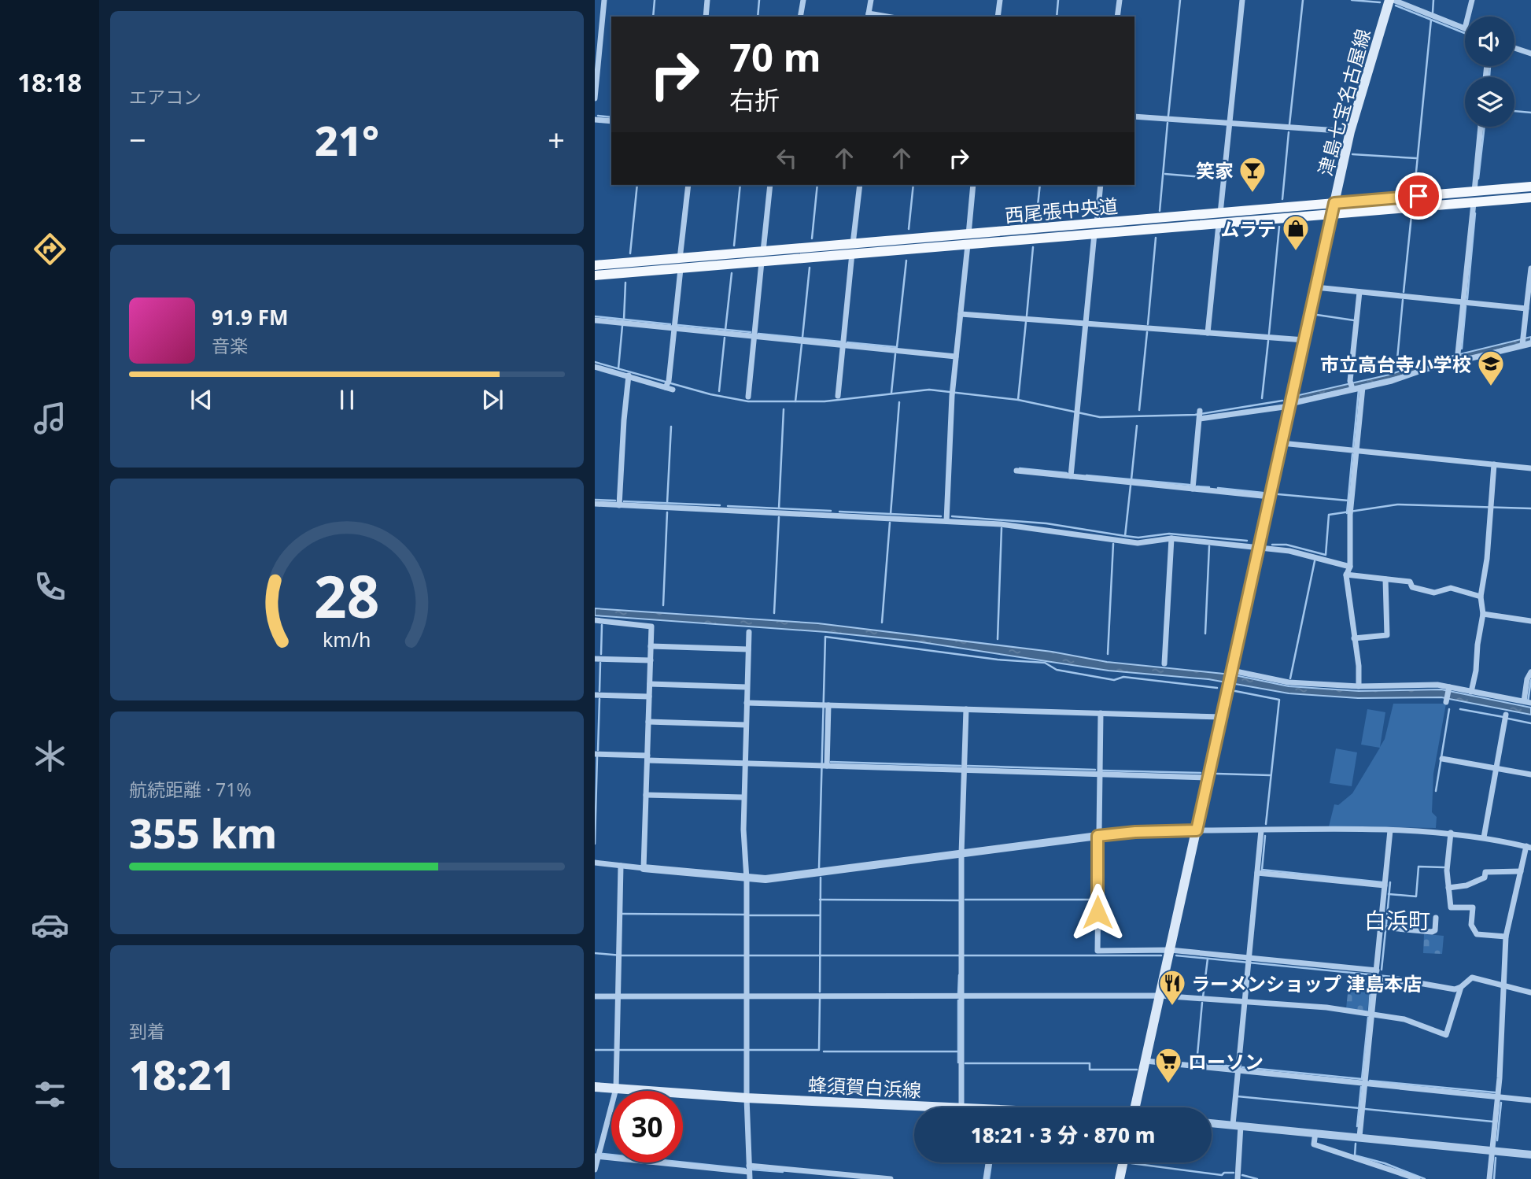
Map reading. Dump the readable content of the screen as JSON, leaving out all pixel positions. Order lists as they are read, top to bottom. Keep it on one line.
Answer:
{"streets":{"main road":["津島七宝名古屋線","西尾張中央道","蜂須賀白浜線"]},"crossings":[["津島七宝名古屋線","西尾張中央道"]],"districts":["白浜町"],"places":{"bar":["笑家"],"shop":["ムラテ"],"school or university":["市立高台寺小学校"],"restaurant":["ラーメンショップ 津島本店"],"supermarket":["ローソン"]},"page":{"tabs":"18:18","tile":["エアコン",["航続距離 · 71%","355 km"],["到着","18:21"]],"turn":["70 m","右折"],"heat":["−","21°","+"],"song":["91.9 FM","音楽"],"limit":"30","trip":"18:21 · 3 分 · 870 m","gauge":["28","km/h"]}}
